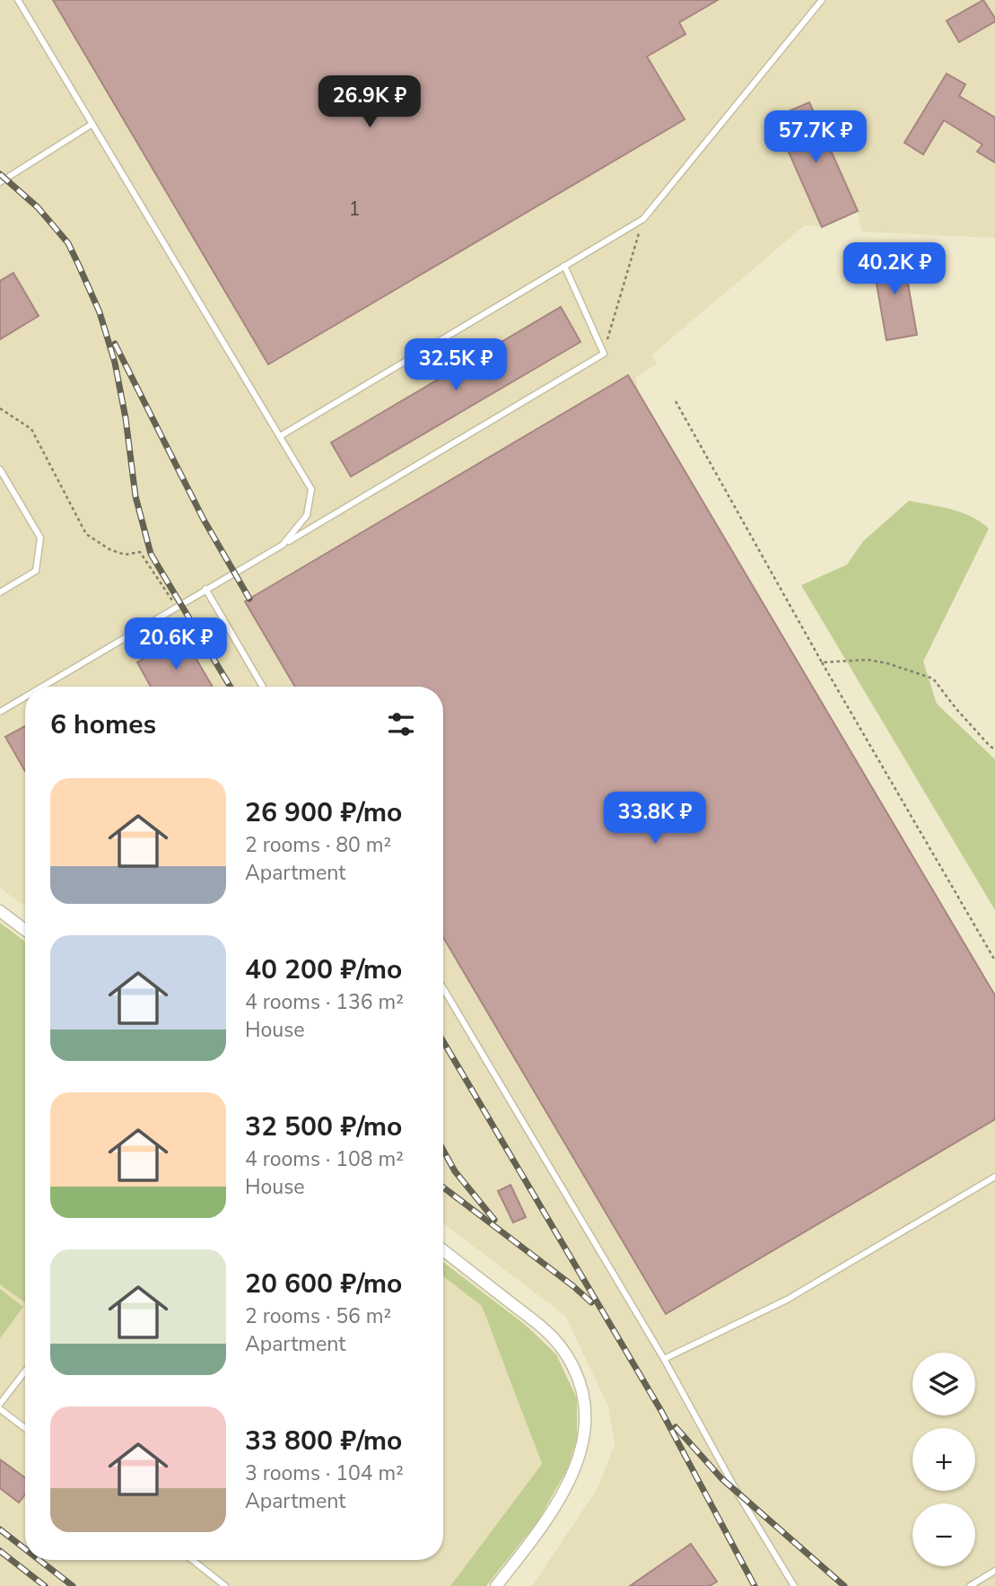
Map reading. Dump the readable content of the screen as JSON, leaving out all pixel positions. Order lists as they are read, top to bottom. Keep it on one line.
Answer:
{"house_numbers":["1"],"page":{"price":["26.9K ₽","57.7K ₽","40.2K ₽","32.5K ₽","20.6K ₽","33.8K ₽"],"heading":"6 homes","list":[{"name":"26 900 ₽/mo","note":"2 rooms · 80 m² · Apartment"},{"name":"40 200 ₽/mo","note":"4 rooms · 136 m² · House"},{"name":"32 500 ₽/mo","note":"4 rooms · 108 m² · House"},{"name":"20 600 ₽/mo","note":"2 rooms · 56 m² · Apartment"},{"name":"33 800 ₽/mo","note":"3 rooms · 104 m² · Apartment"}],"map_buttons":["+","−"]}}
